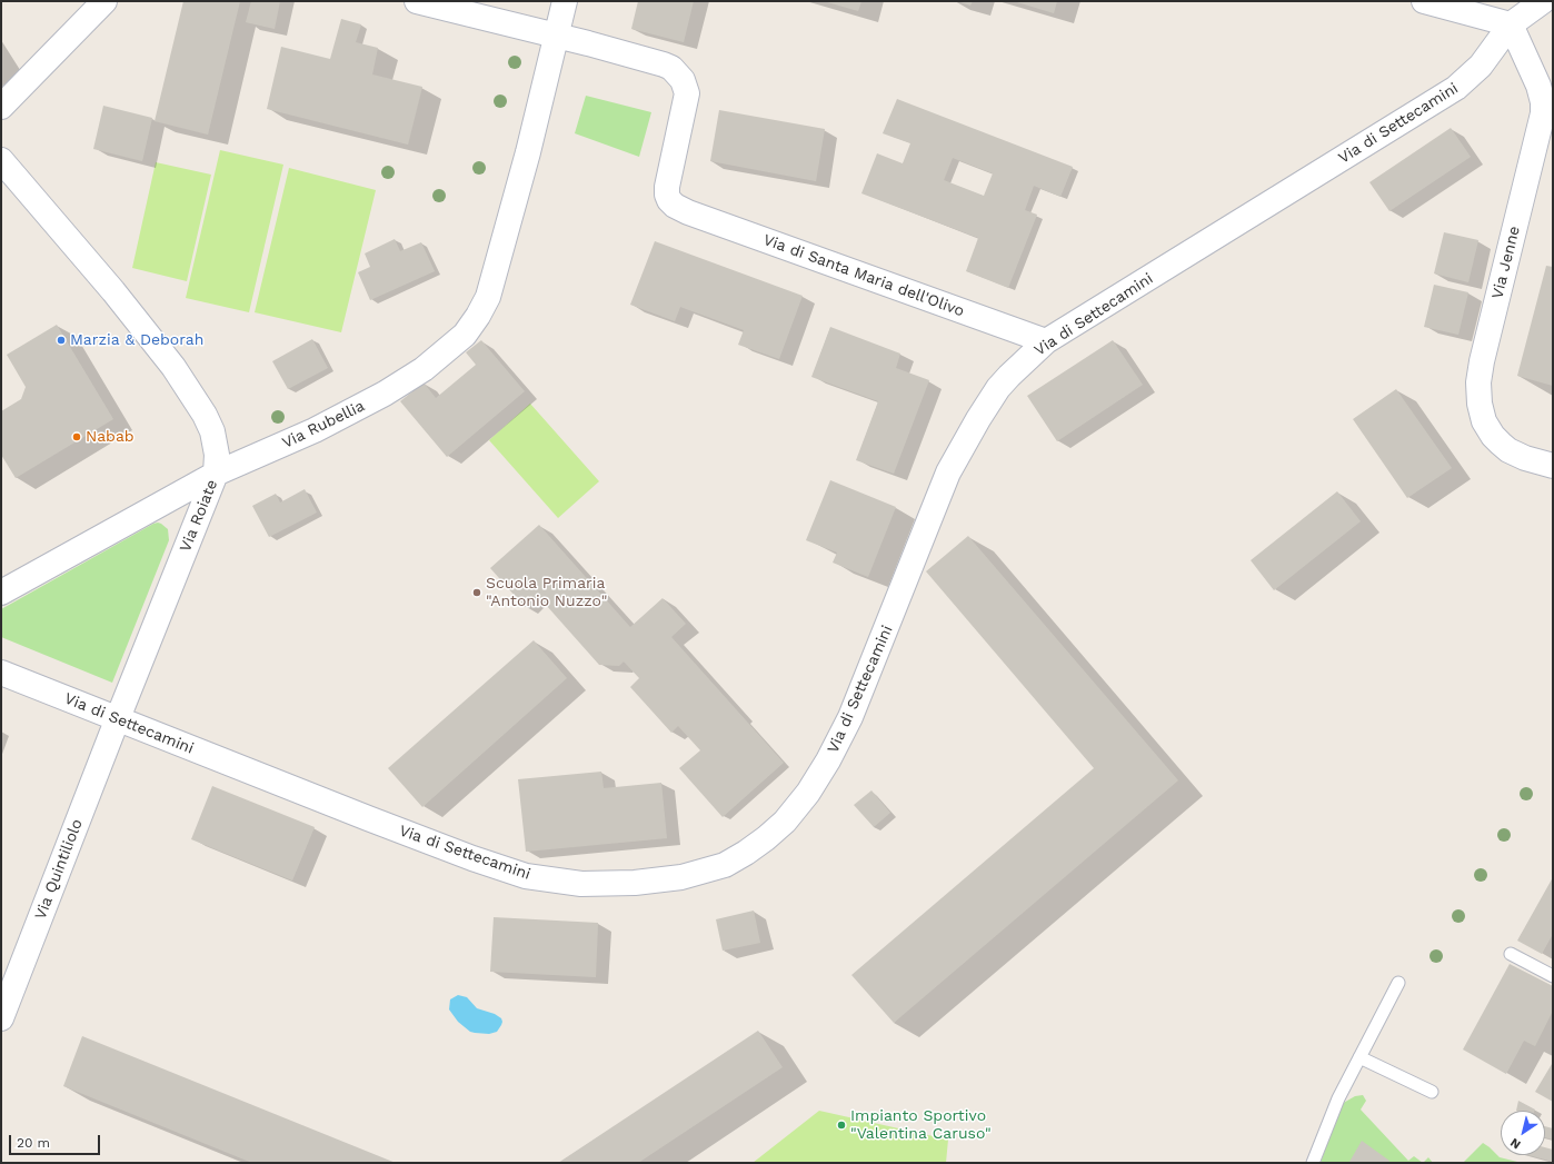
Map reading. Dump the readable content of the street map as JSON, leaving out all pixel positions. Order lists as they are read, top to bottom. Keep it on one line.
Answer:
{"streets":{"street":["Via di Settecamini","Via Jenne","Via di Santa Maria dell'Olivo","Via Rubellia","Via Roiate","Via Quintiliolo"]},"crossings":[["Via di Settecamini","Via Jenne"],["Via di Settecamini","Via di Santa Maria dell'Olivo"],["Via di Settecamini","Via Roiate"],["Via di Settecamini","Via Quintiliolo"],["Via di Santa Maria dell'Olivo","Via Rubellia"],["Via Rubellia","Via Roiate"],["Via Roiate","Via Quintiliolo"]],"places":["Marzia & Deborah","Nabab","Scuola Primaria \"Antonio Nuzzo\"","Impianto Sportivo \"Valentina Caruso\""],"scale_bar":"20 m","north":"bottom left"}
